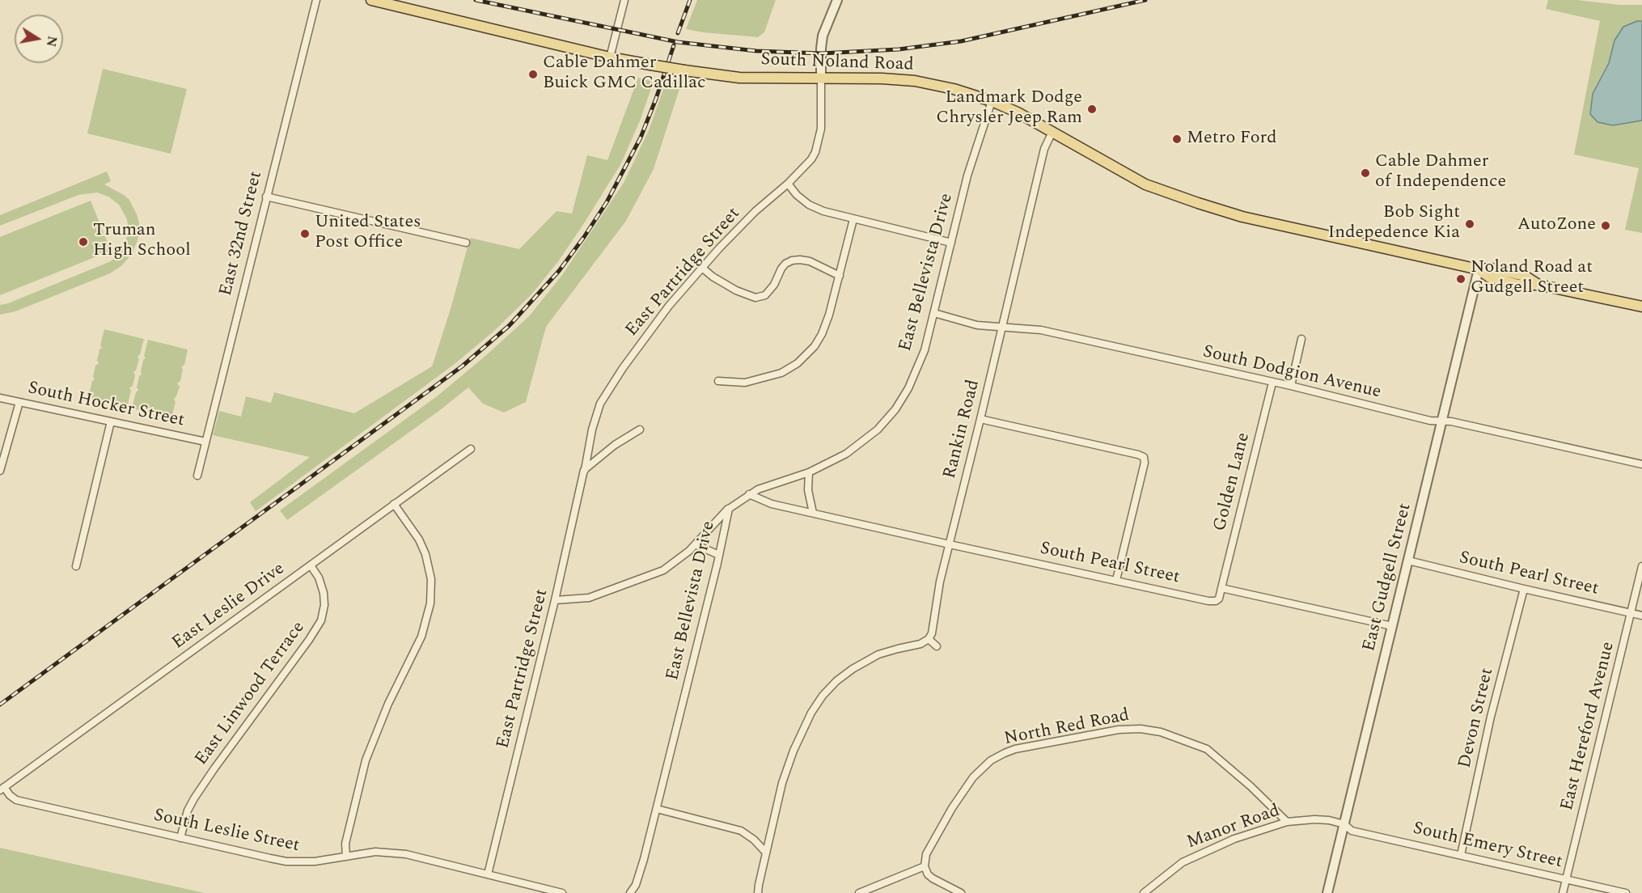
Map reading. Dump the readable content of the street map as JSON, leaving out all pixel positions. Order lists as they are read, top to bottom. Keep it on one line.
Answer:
{"streets":{"main road":["South Noland Road"],"street":["East 32nd Street","East Partridge Street","East Bellevista Drive","South Dodgion Avenue","South Hocker Street","Rankin Road","Golden Lane","South Pearl Street","East Gudgell Street","East Leslie Drive","East Linwood Terrace","Devon Street","East Hereford Avenue","North Red Road","Manor Road","South Leslie Street","South Emery Street"]},"crossings":[["South Noland Road","East Partridge Street"],["South Noland Road","East Bellevista Drive"],["South Noland Road","Rankin Road"],["South Noland Road","East Gudgell Street"],["East 32nd Street","South Hocker Street"],["East Partridge Street","South Leslie Street"],["East Bellevista Drive","South Dodgion Avenue"],["East Bellevista Drive","South Pearl Street"],["South Dodgion Avenue","Rankin Road"],["South Dodgion Avenue","Golden Lane"],["South Dodgion Avenue","East Gudgell Street"],["Rankin Road","South Pearl Street"],["Golden Lane","South Pearl Street"],["South Pearl Street","East Gudgell Street"],["South Pearl Street","Devon Street"],["South Pearl Street","East Hereford Avenue"],["East Gudgell Street","Manor Road"],["East Gudgell Street","South Emery Street"],["East Leslie Drive","East Linwood Terrace"],["East Leslie Drive","South Leslie Street"],["East Linwood Terrace","South Leslie Street"],["Devon Street","South Emery Street"],["East Hereford Avenue","South Emery Street"],["North Red Road","Manor Road"],["Manor Road","South Emery Street"]],"places":["Cable Dahmer Buick GMC Cadillac","Landmark Dodge Chrysler Jeep Ram","Metro Ford","Cable Dahmer of Independence","Bob Sight Indepedence Kia","AutoZone","United States Post Office","Truman High School","Noland Road at Gudgell Street"],"north":"right"}
